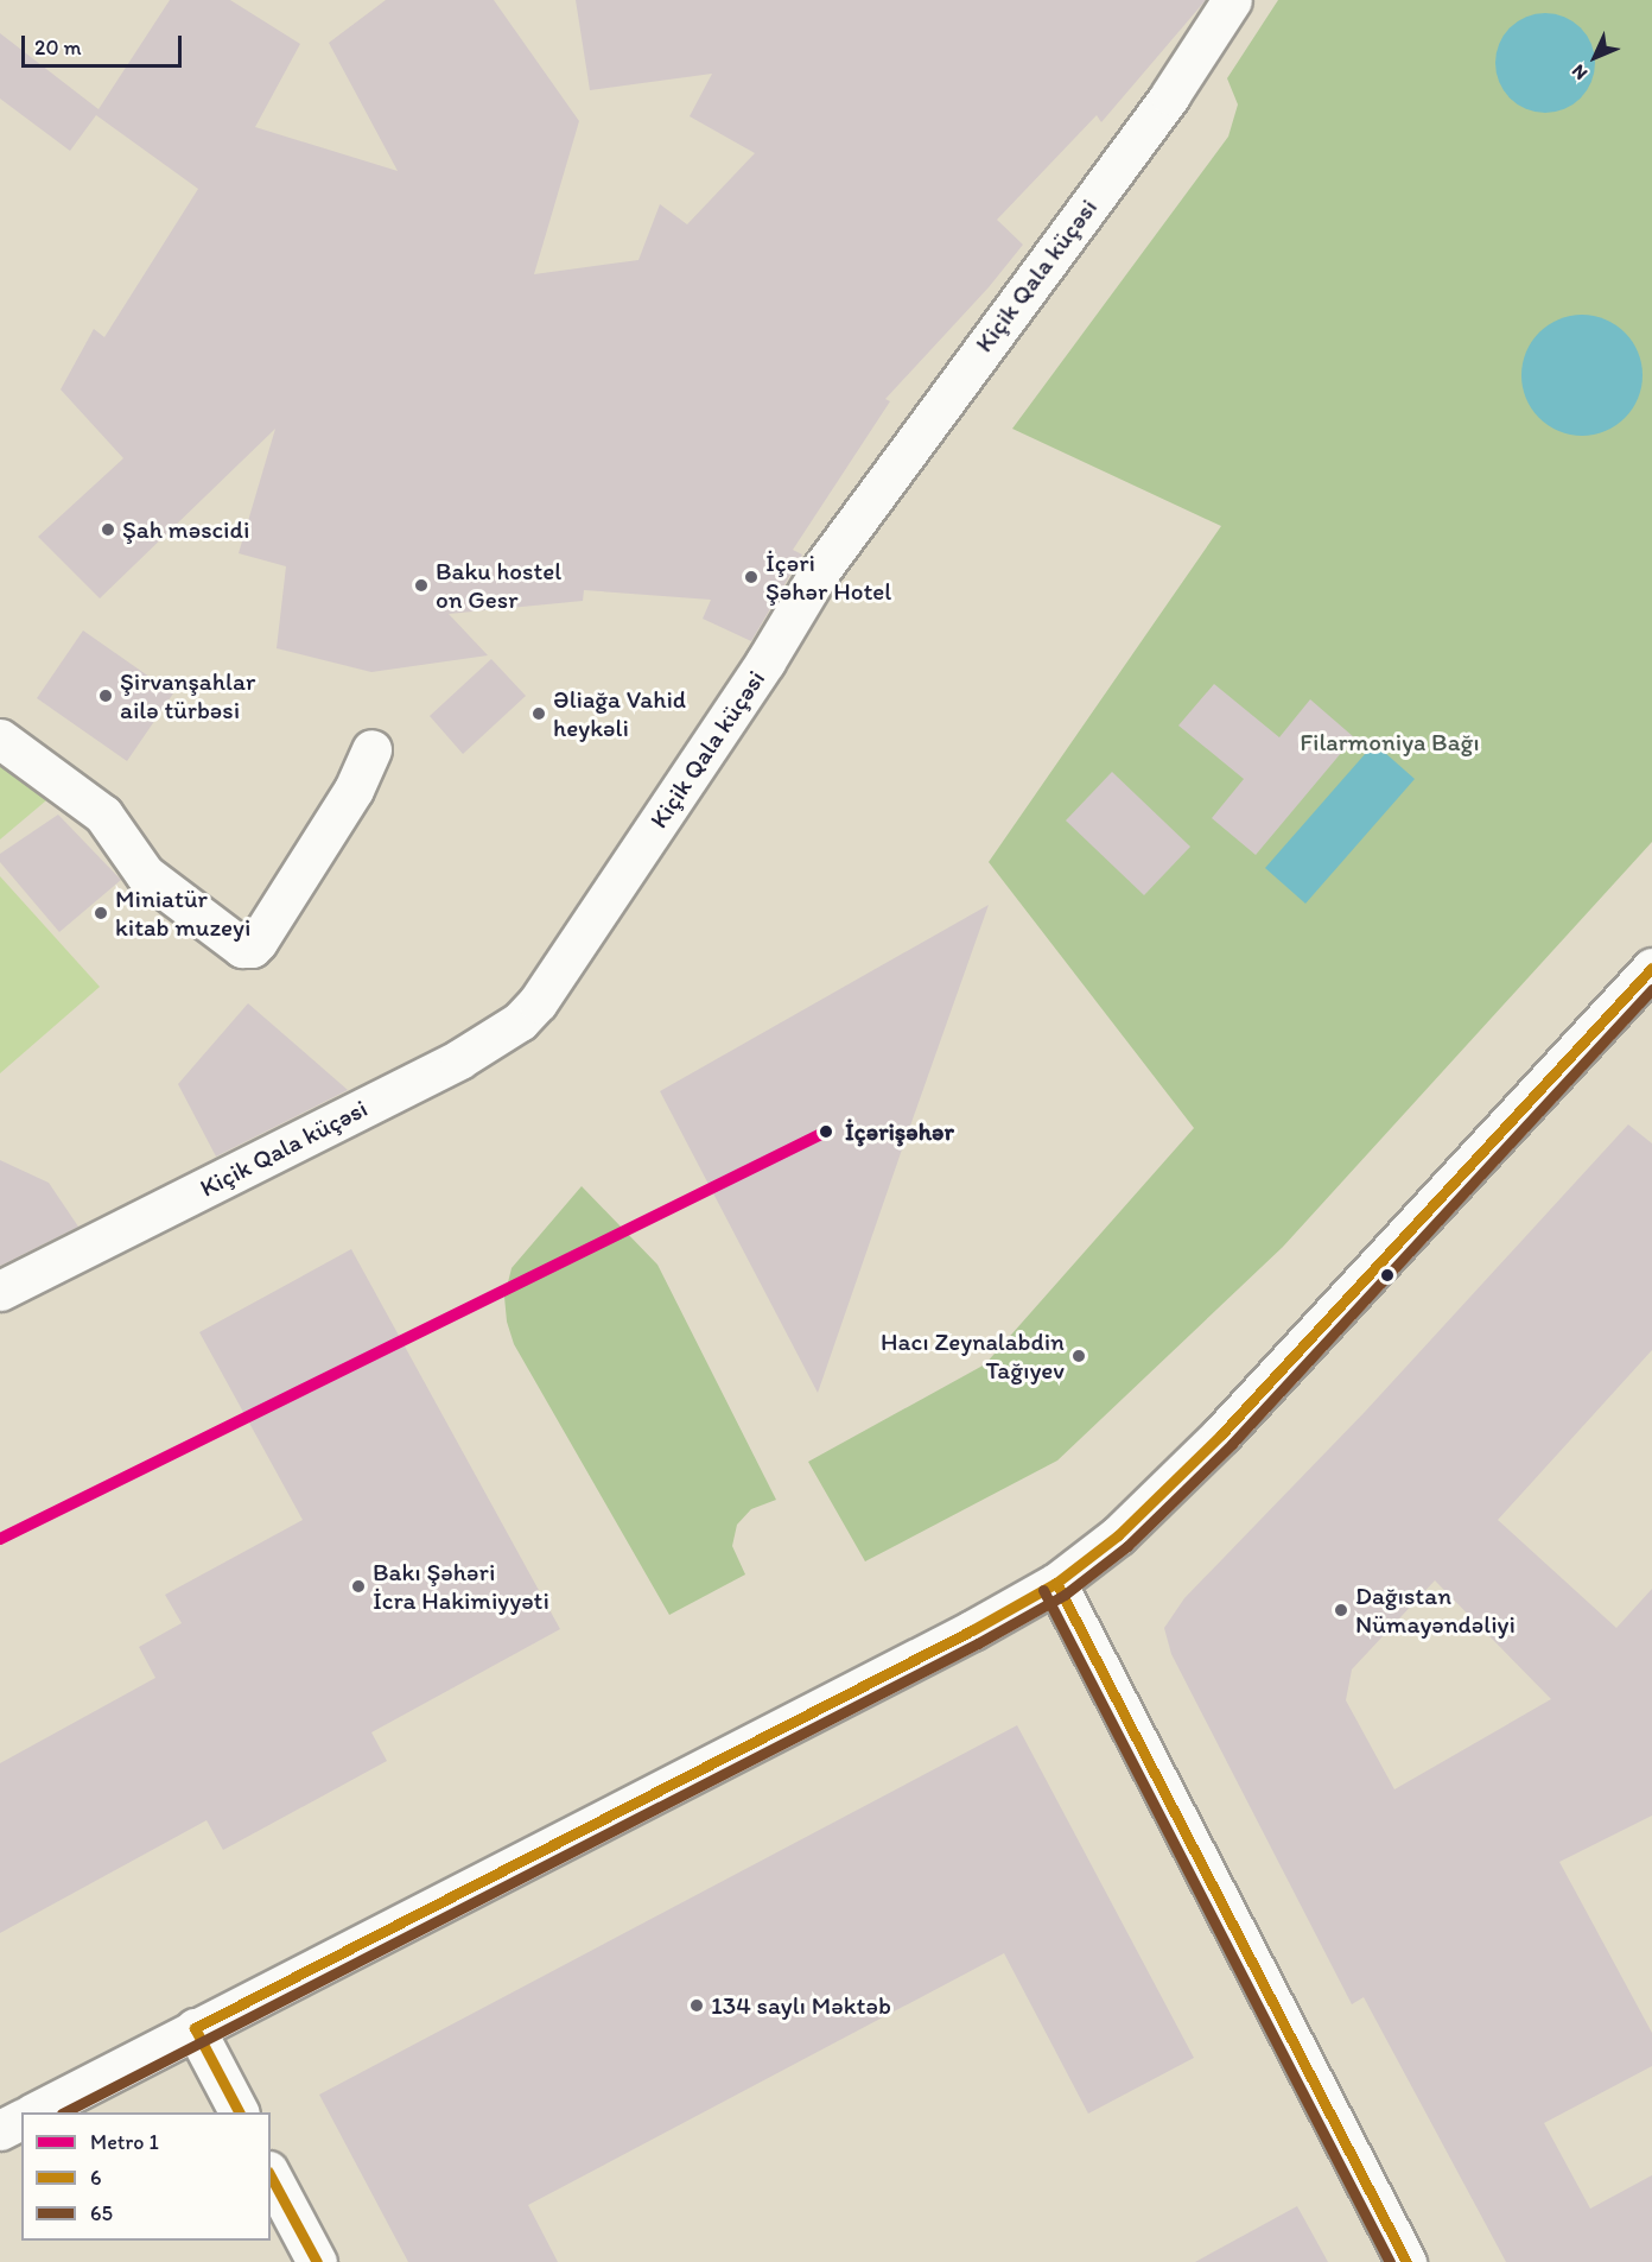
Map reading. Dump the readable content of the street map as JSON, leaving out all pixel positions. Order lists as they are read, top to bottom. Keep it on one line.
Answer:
{"streets":{"main road":["Kiçik Qala küçəsi"]},"parks":["Filarmoniya Bağı"],"places":["Şah məscidi","İçəri Şəhər Hotel","Baku hostel on Gesr","Şirvanşahlar ailə türbəsi","Əliağa Vahid heykəli","Miniatür kitab muzeyi","İçərişəhər","Hacı Zeynalabdin Tağıyev","Bakı Şəhəri İcra Hakimiyyəti","Dağıstan Nümayəndəliyi","134 saylı Məktəb"],"lines":["transit line 6","transit line 65","metro line 1"],"legend":["Metro 1","6","65"],"scale_bar":"20 m","north":"bottom left"}
